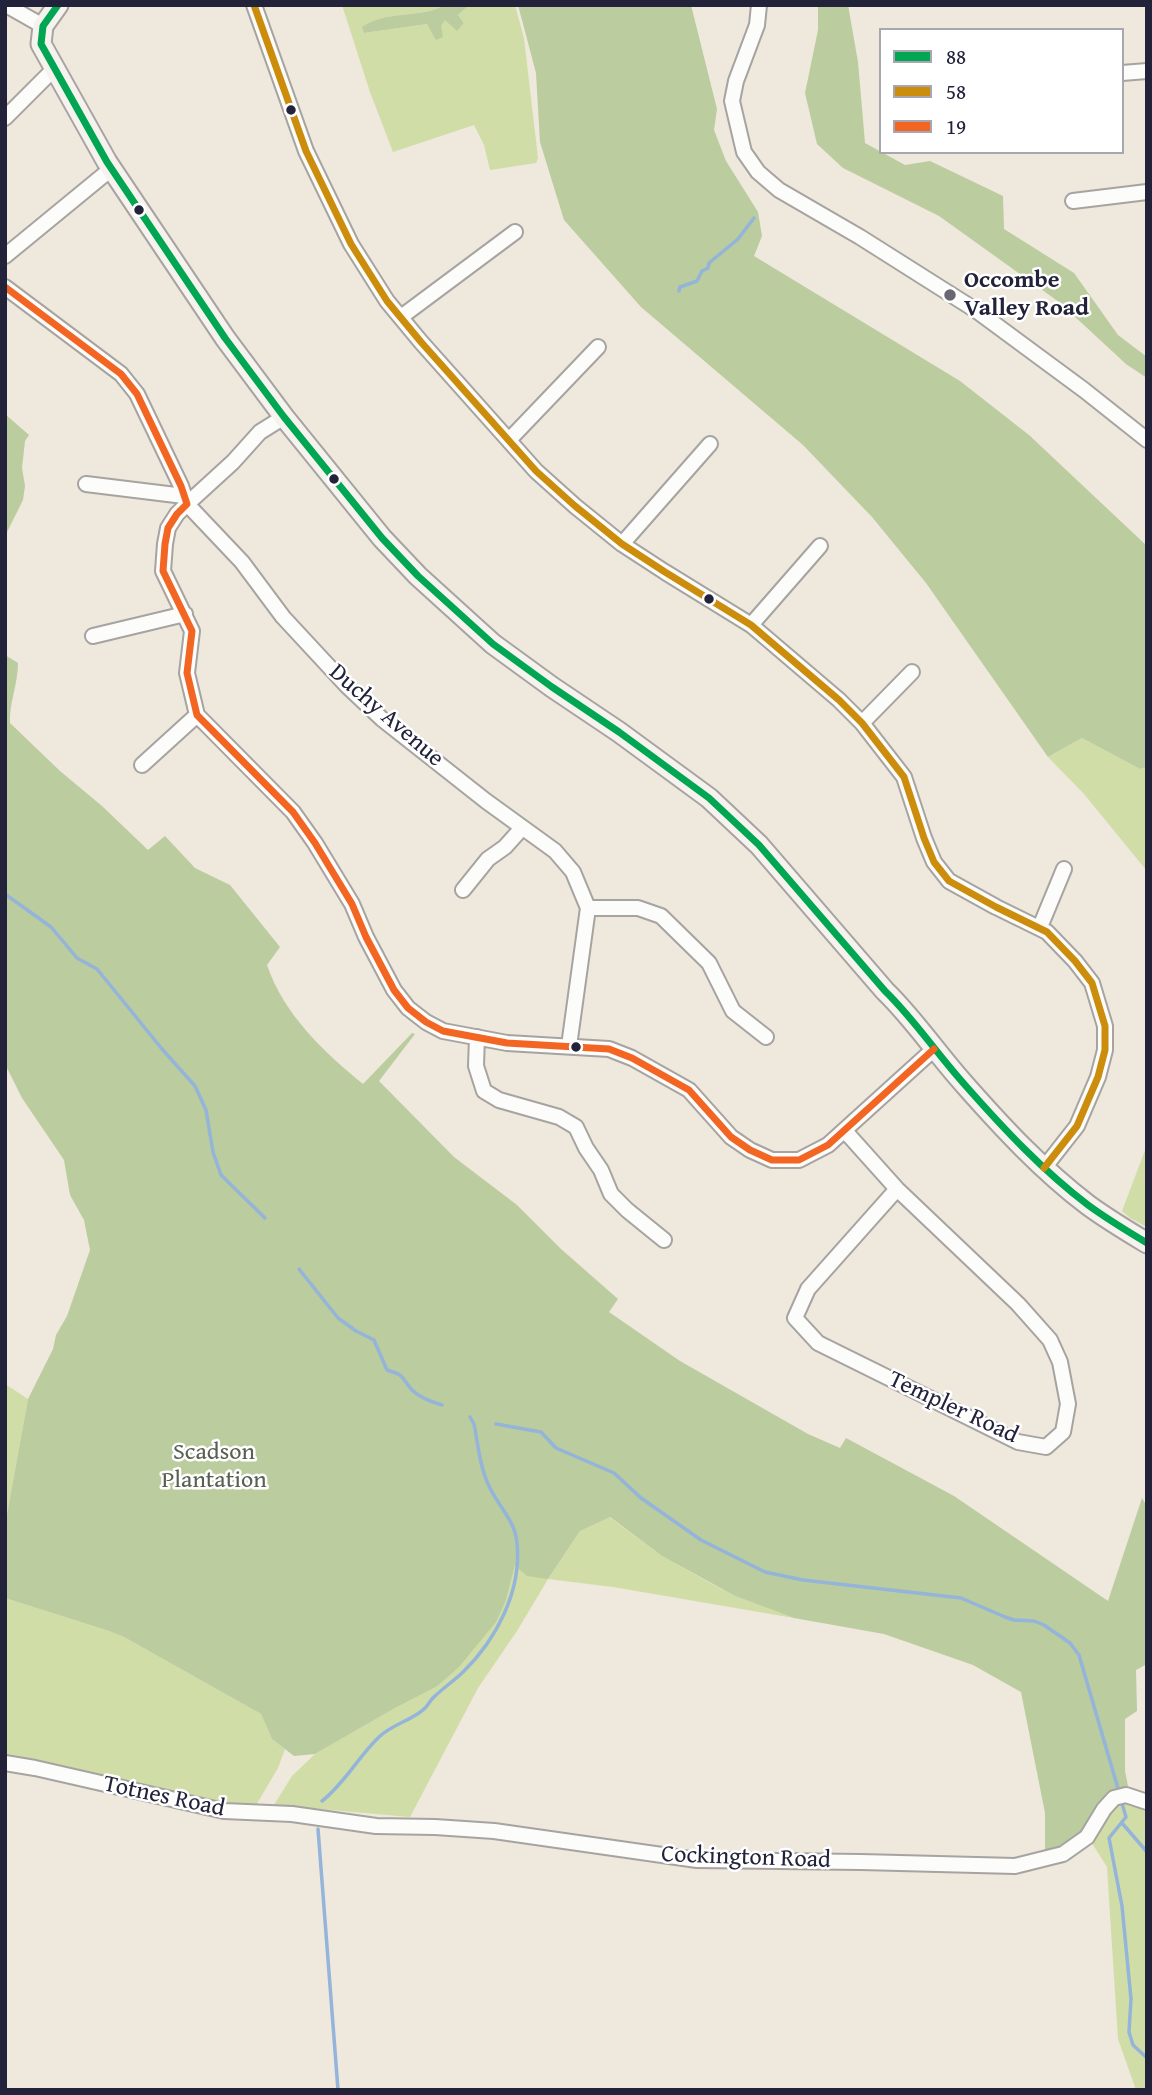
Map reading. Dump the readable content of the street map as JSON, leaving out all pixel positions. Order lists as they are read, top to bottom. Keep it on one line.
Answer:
{"streets":{"street":["Duchy Avenue","Templer Road","Totnes Road","Cockington Road"]},"crossings":[["Totnes Road","Cockington Road"]],"parks":["Scadson Plantation"],"places":["Occombe Valley Road"],"lines":["transit line 88","transit line 58","transit line 19"],"legend":["88","58","19"]}
